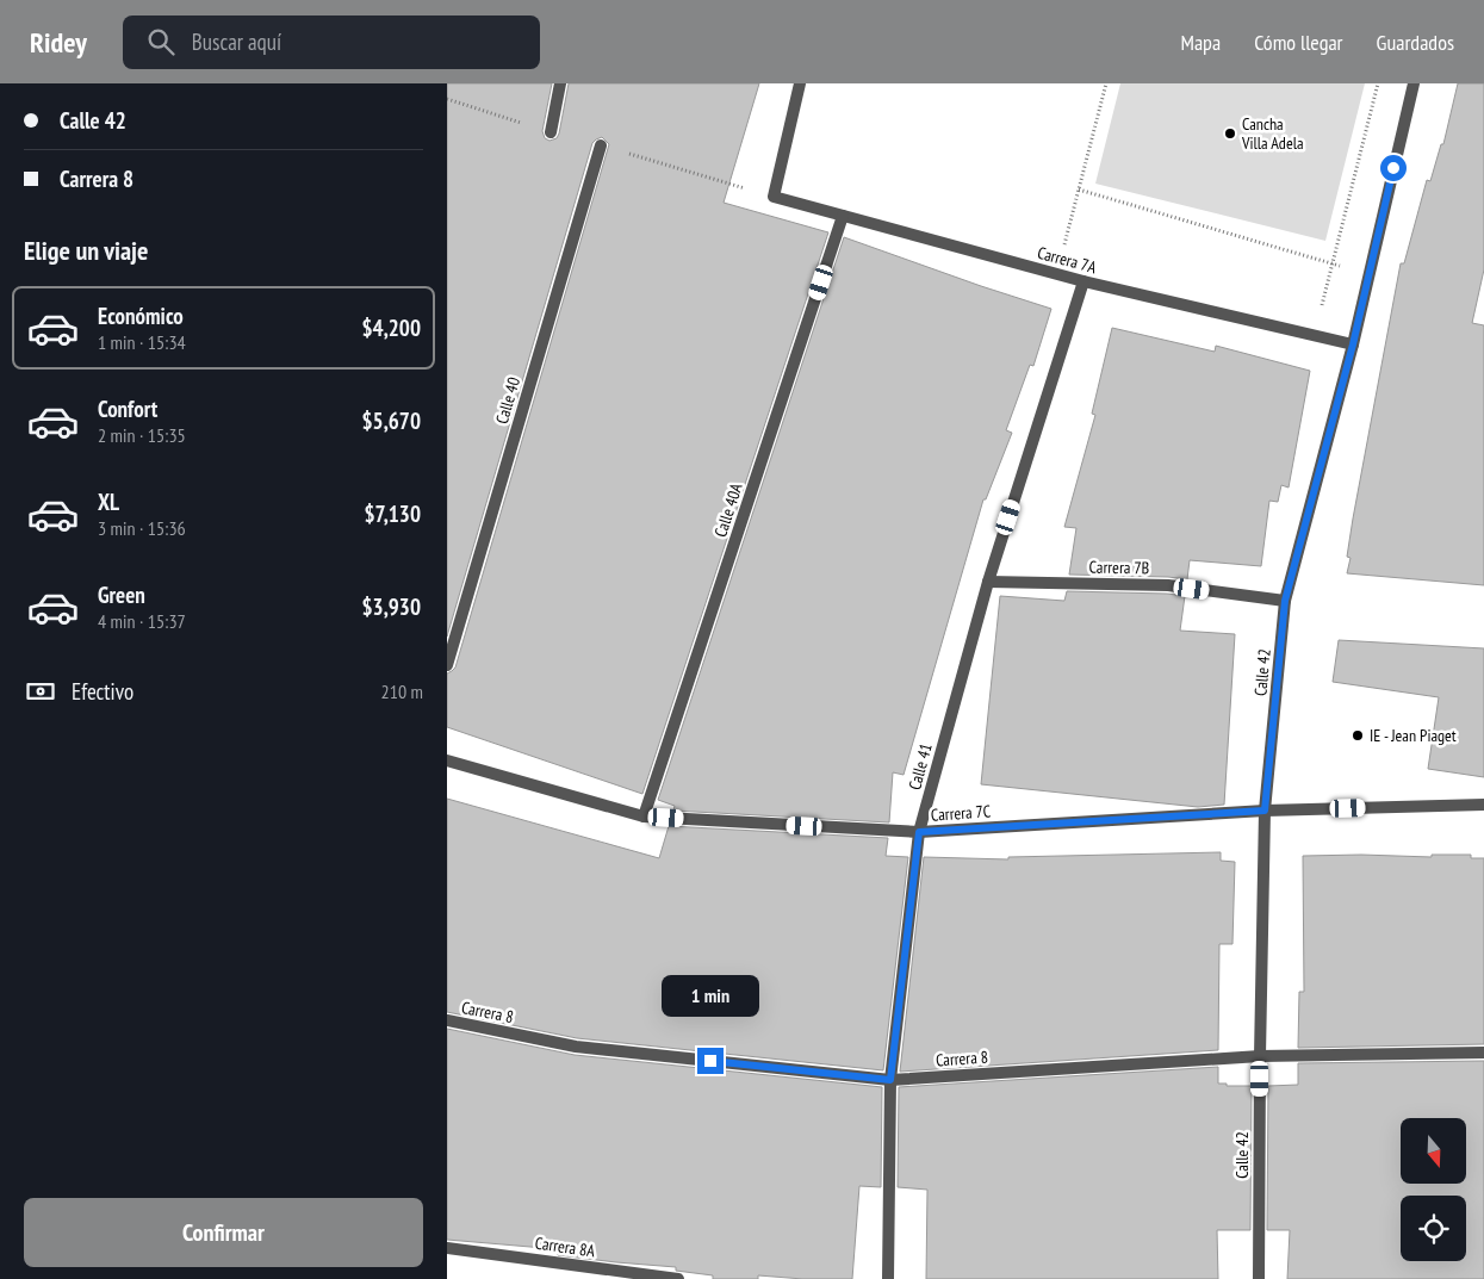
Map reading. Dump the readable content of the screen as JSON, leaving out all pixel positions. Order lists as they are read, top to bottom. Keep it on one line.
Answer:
{"streets":{"street":["Carrera 7A","Calle 40","Calle 40A","Carrera 7B","Calle 42","Calle 41","Carrera 7C","Carrera 8","Carrera 8A"]},"crossings":[["Carrera 7A","Calle 40A"],["Carrera 7A","Calle 42"],["Carrera 7A","Calle 41"],["Calle 40A","Carrera 7C"],["Carrera 7B","Calle 42"],["Carrera 7B","Calle 41"],["Calle 42","Carrera 7C"],["Calle 42","Carrera 8"],["Calle 41","Carrera 7C"],["Calle 41","Carrera 8"]],"places":["Cancha Villa Adela","IE - Jean Piaget"],"north":"bottom","page":{"header":"Ridey","search":"Buscar aquí","nav":["Mapa","Cómo llegar","Guardados"],"banner":["Calle 42","Carrera 8"],"heading":"Elige un viaje","list":[{"name":"Económico","note":"1 min · 15:34","value":"$4,200"},{"name":"Confort","note":"2 min · 15:35","value":"$5,670"},{"name":"XL","note":"3 min · 15:36","value":"$7,130"},{"name":"Green","note":"4 min · 15:37","value":"$3,930"}],"pay":["Efectivo","210 m"],"bubble":"1 min","buttons":"Confirmar"}}
